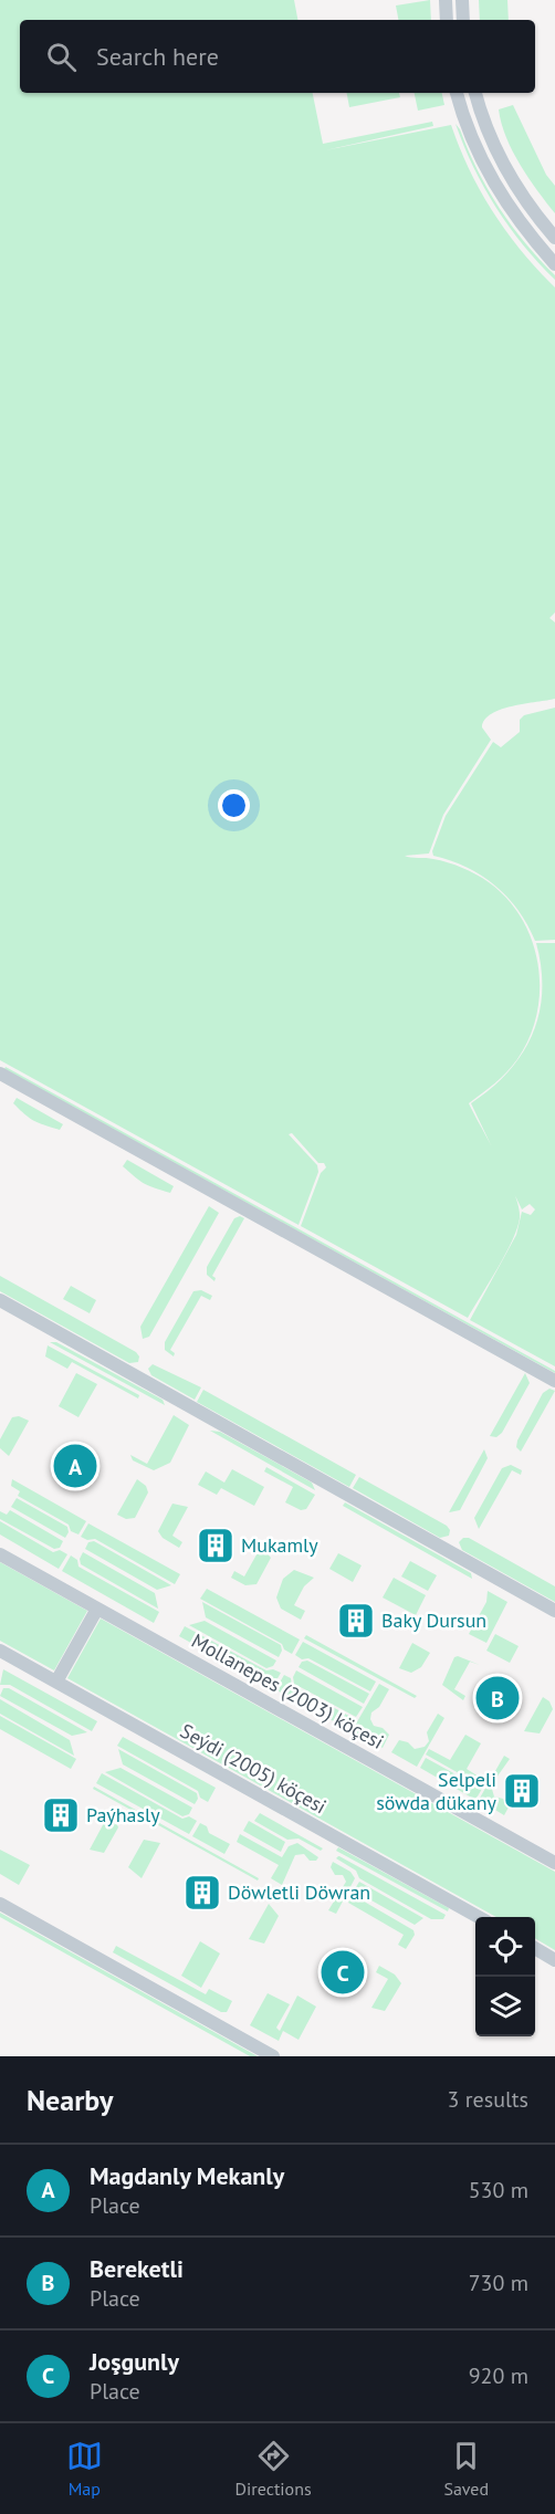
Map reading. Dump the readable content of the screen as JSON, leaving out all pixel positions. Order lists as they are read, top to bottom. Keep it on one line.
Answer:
{"streets":{"street":["Mollanepes (2003) köçesi","Seýdi (2005) köçesi"]},"places":{"building":["Mukamly","Baky Dursun","Selpeli söwda dükany","Paýhasly","Döwletli Döwran"]},"page":{"search":"Search here","pins":["A","B","C"],"heading":["Nearby","3 results"],"list":[{"mark":"A","name":"Magdanly Mekanly","note":"Place","value":"530 m"},{"mark":"B","name":"Bereketli","note":"Place","value":"730 m"},{"mark":"C","name":"Joşgunly","note":"Place","value":"920 m"}],"nav":["Map","Directions","Saved"]}}
